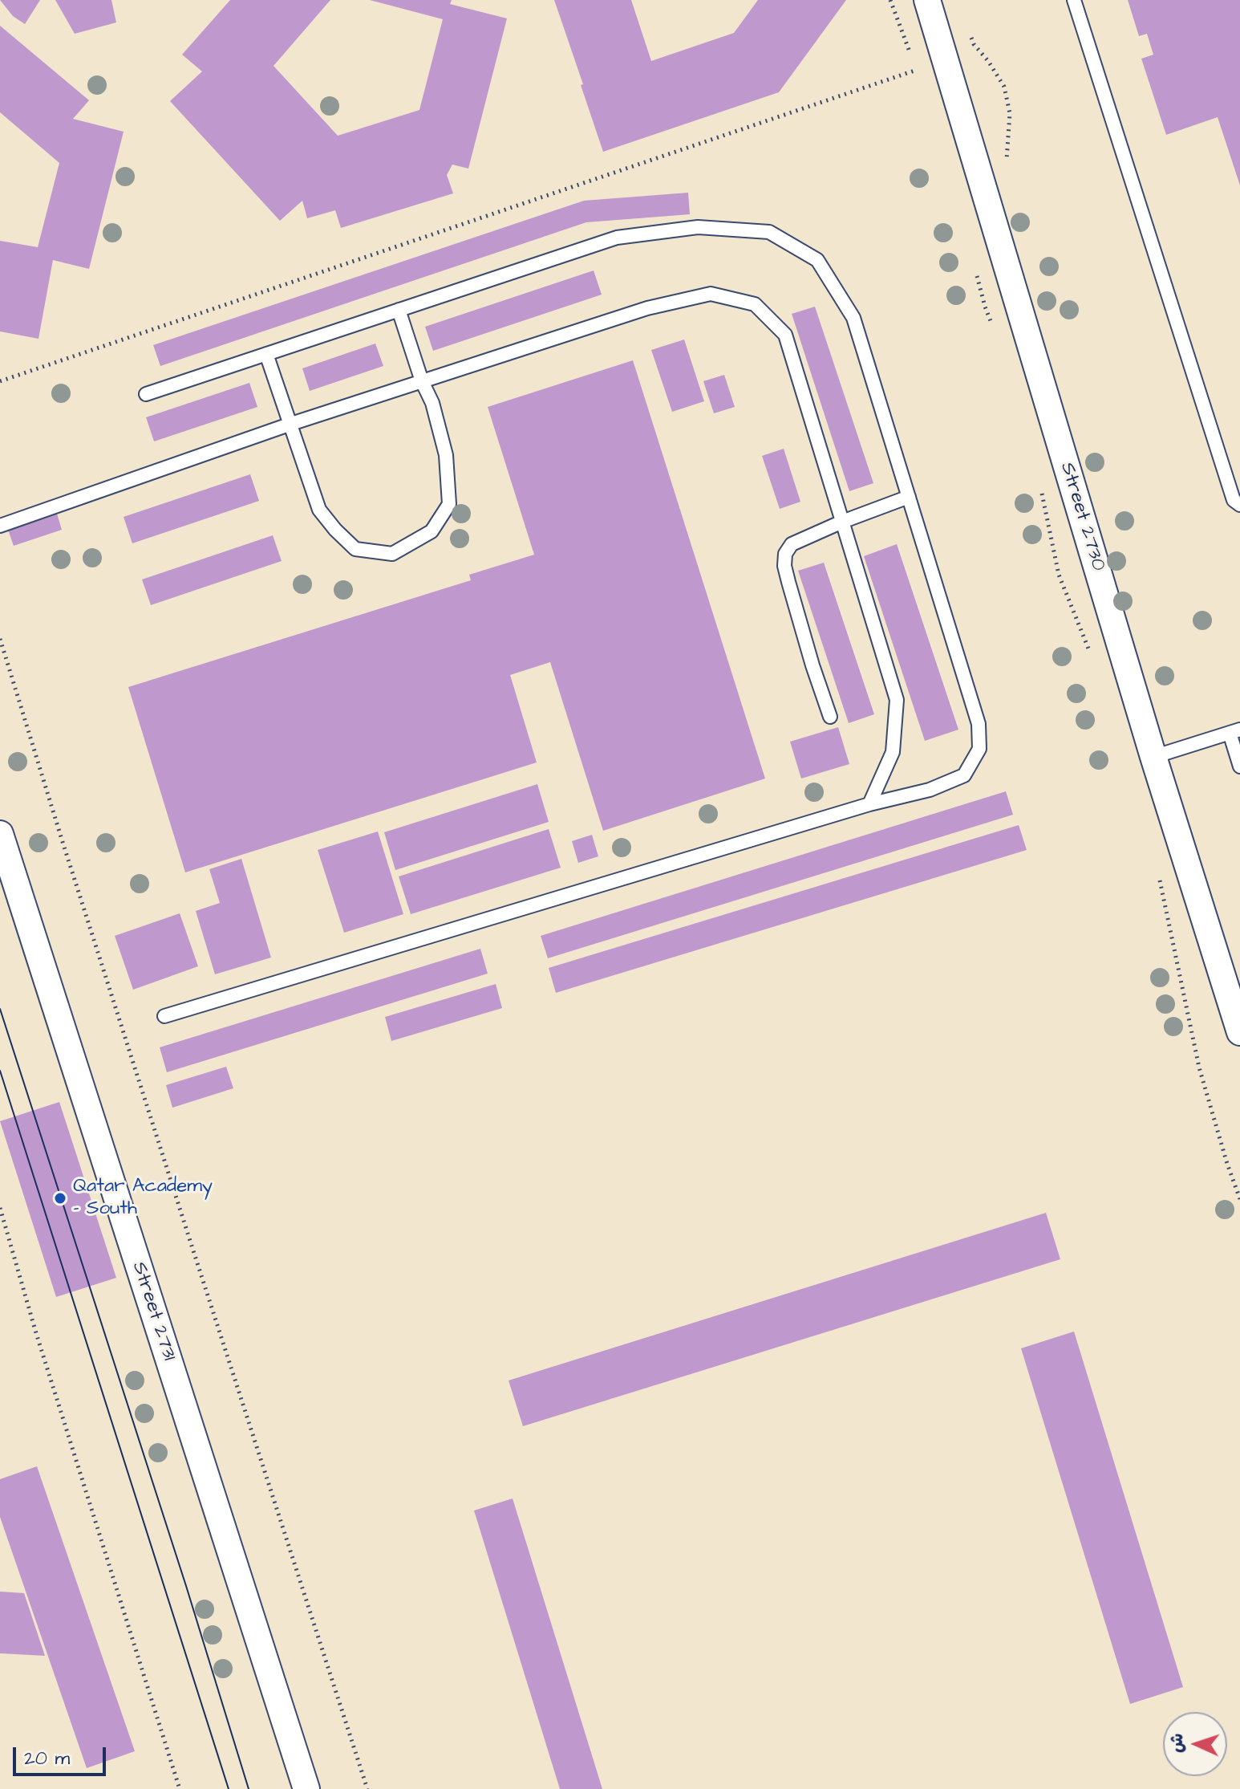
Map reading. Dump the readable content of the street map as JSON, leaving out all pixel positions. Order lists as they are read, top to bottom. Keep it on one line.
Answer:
{"streets":{"street":["Street 2730","Street 2731"]},"places":["Qatar Academy - South"],"scale_bar":"20 m","north":"left"}
